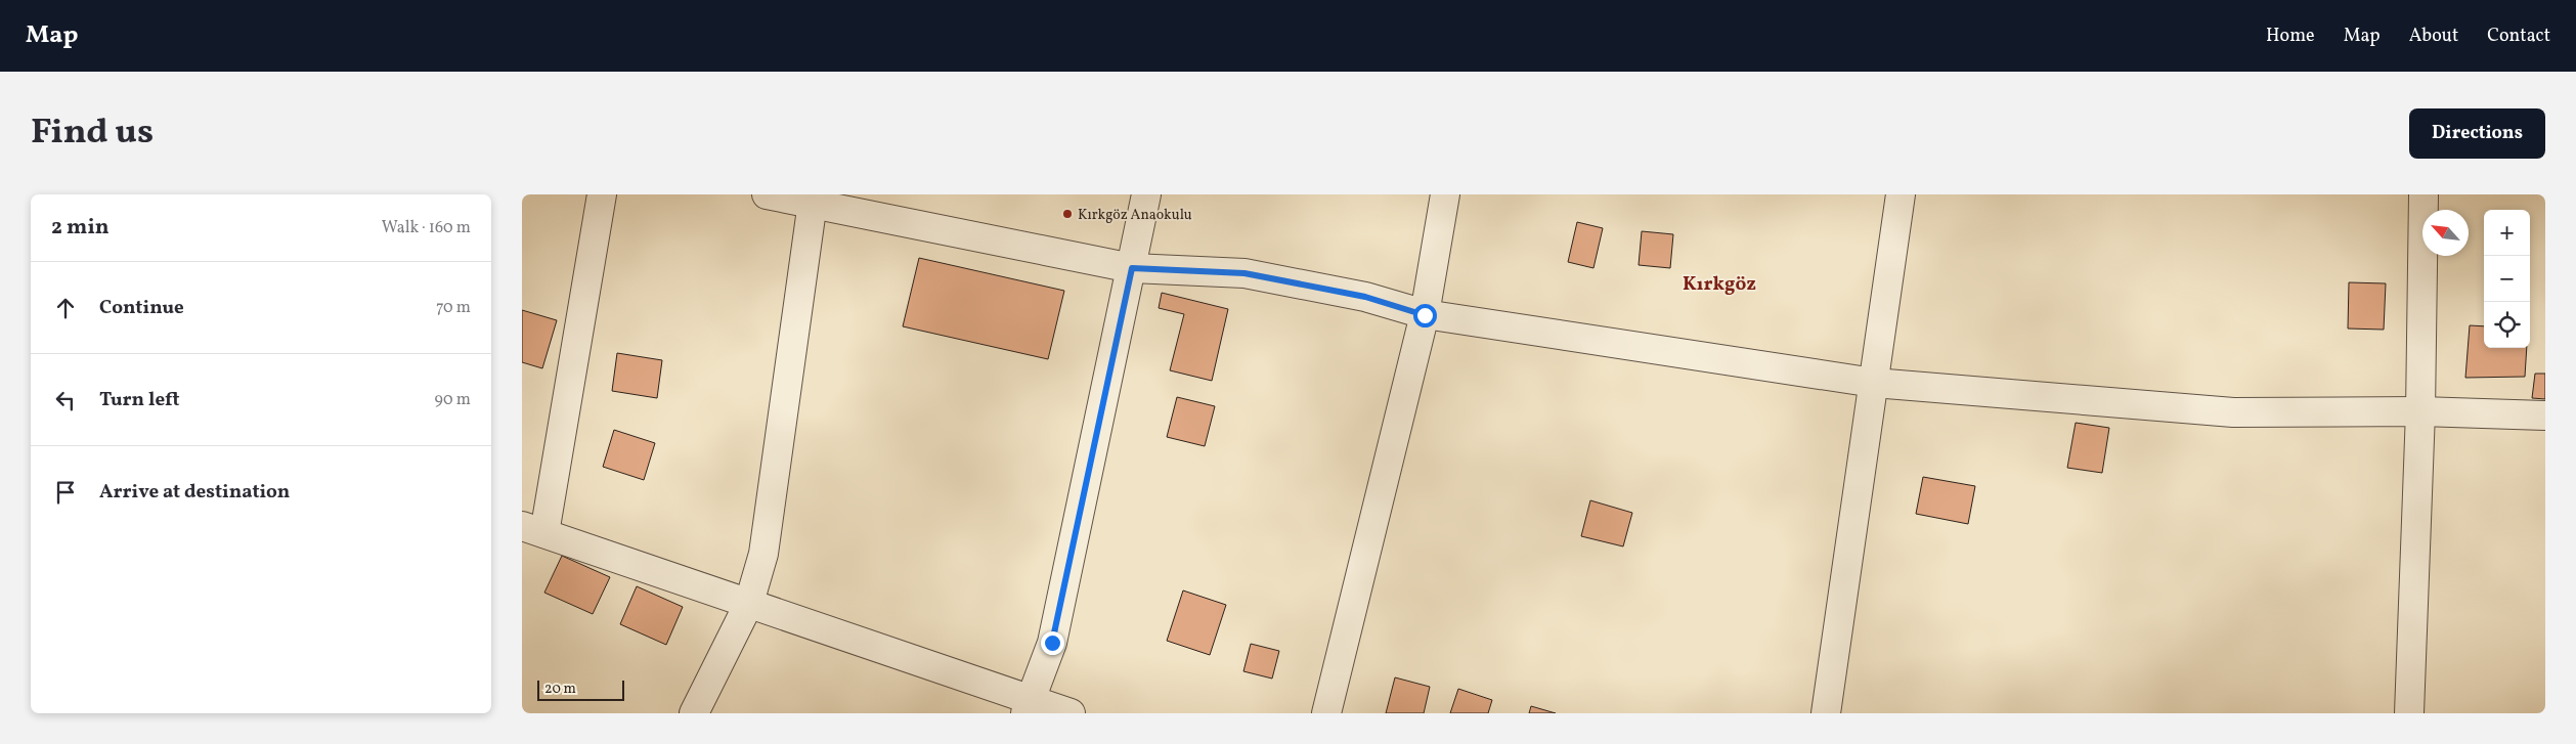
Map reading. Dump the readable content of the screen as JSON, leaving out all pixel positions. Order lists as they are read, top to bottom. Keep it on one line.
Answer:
{"districts":["Kırkgöz"],"places":["Kırkgöz Anaokulu"],"scale_bar":"20 m","north":"top left","page":{"header":"Map","nav":["Home","Map","About","Contact"],"title":"Find us","buttons":"Directions","heading":["2 min","Walk · 160 m"],"map_buttons":["+","−"],"list":[["Continue","70 m"],["Turn left","90 m"],"Arrive at destination"],"scale":"20 m"}}
